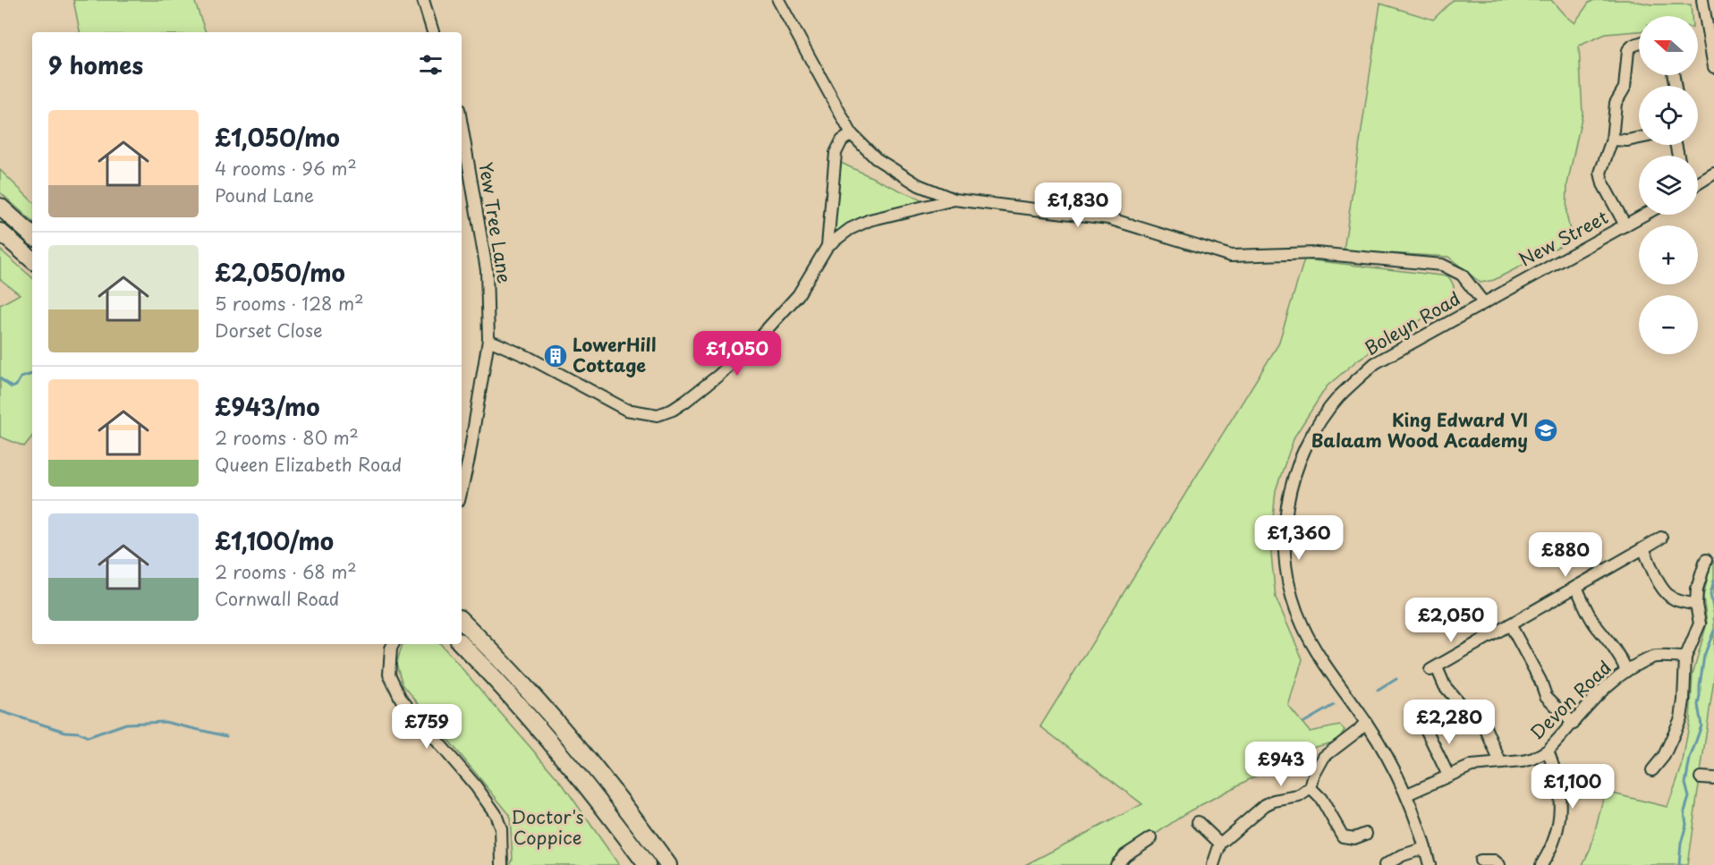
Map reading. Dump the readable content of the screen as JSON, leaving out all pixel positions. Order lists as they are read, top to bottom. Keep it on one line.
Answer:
{"streets":{"street":["Yew Tree Lane","New Street","Boleyn Road","Devon Road"]},"crossings":[["New Street","Boleyn Road"],["Boleyn Road","Devon Road"]],"parks":["Doctor's Coppice"],"places":{"building":["LowerHill Cottage"],"school or university":["King Edward VI Balaam Wood Academy"]},"north":"left","page":{"map_buttons":["+","−"],"heading":"9 homes","list":[{"name":"£1,050/mo","note":"4 rooms · 96 m² · Pound Lane"},{"name":"£2,050/mo","note":"5 rooms · 128 m² · Dorset Close"},{"name":"£943/mo","note":"2 rooms · 80 m² · Queen Elizabeth Road"},{"name":"£1,100/mo","note":"2 rooms · 68 m² · Cornwall Road"}],"price":["£1,830","£1,050","£1,360","£880","£2,050","£2,280","£759","£943","£1,100"]}}
